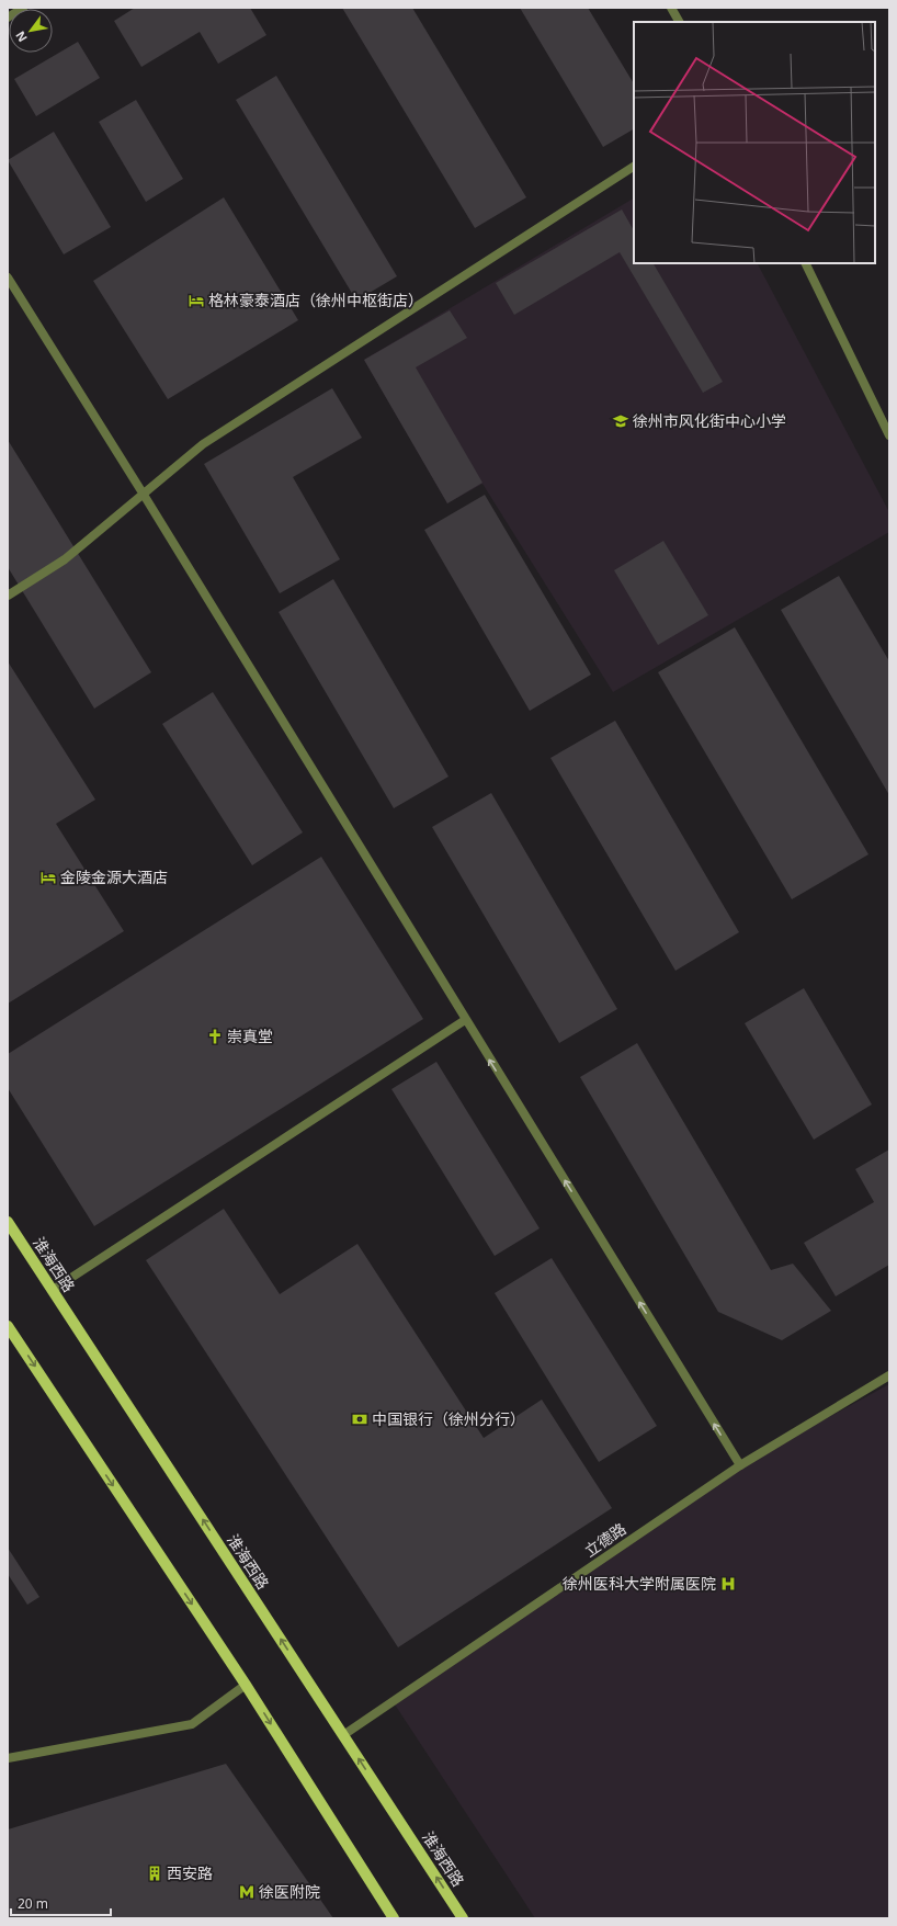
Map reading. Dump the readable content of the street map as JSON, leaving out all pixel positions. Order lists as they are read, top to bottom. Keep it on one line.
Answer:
{"streets":{"main road":["淮海西路"],"street":["立德路"]},"crossings":[["淮海西路","立德路"]],"places":{"hotel":["格林豪泰酒店（徐州中枢街店）","金陵金源大酒店"],"school or university":["徐州市风化街中心小学"],"church":["崇真堂"],"bank":["中国银行（徐州分行）"],"hospital":["徐州医科大学附属医院"],"building":["西安路"],"metro station":["徐医附院"]},"scale_bar":"20 m","north":"bottom left"}
